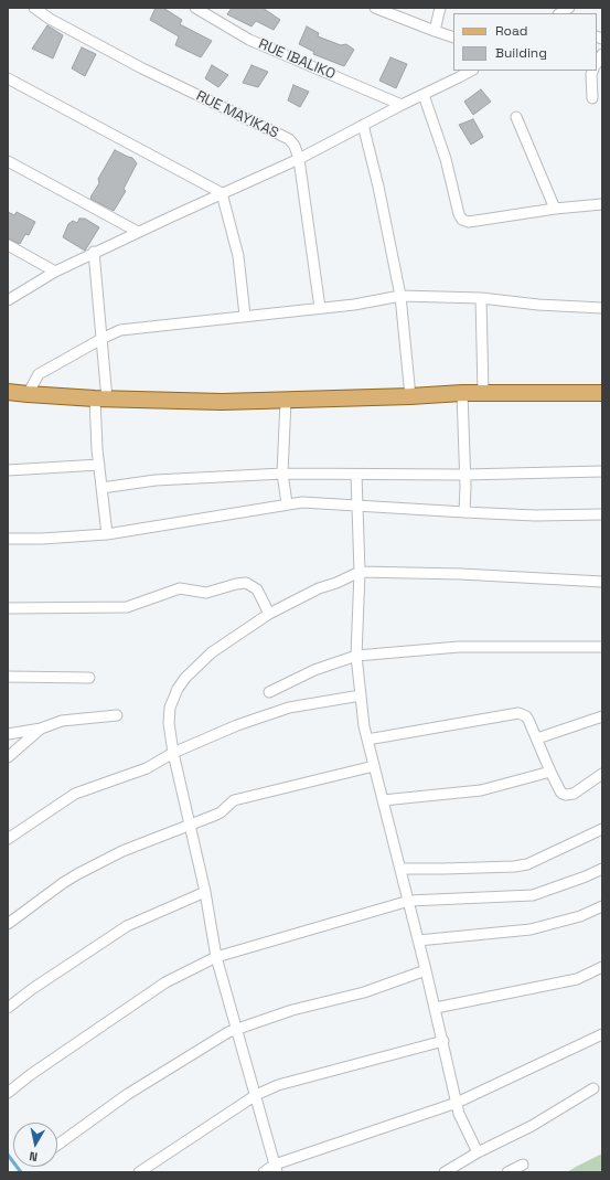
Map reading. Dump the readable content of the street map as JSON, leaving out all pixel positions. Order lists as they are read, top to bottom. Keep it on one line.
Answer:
{"streets":{"street":["RUE IBALIKO","RUE MAYIKAS"]},"legend":["Road","Building"],"north":"bottom"}
